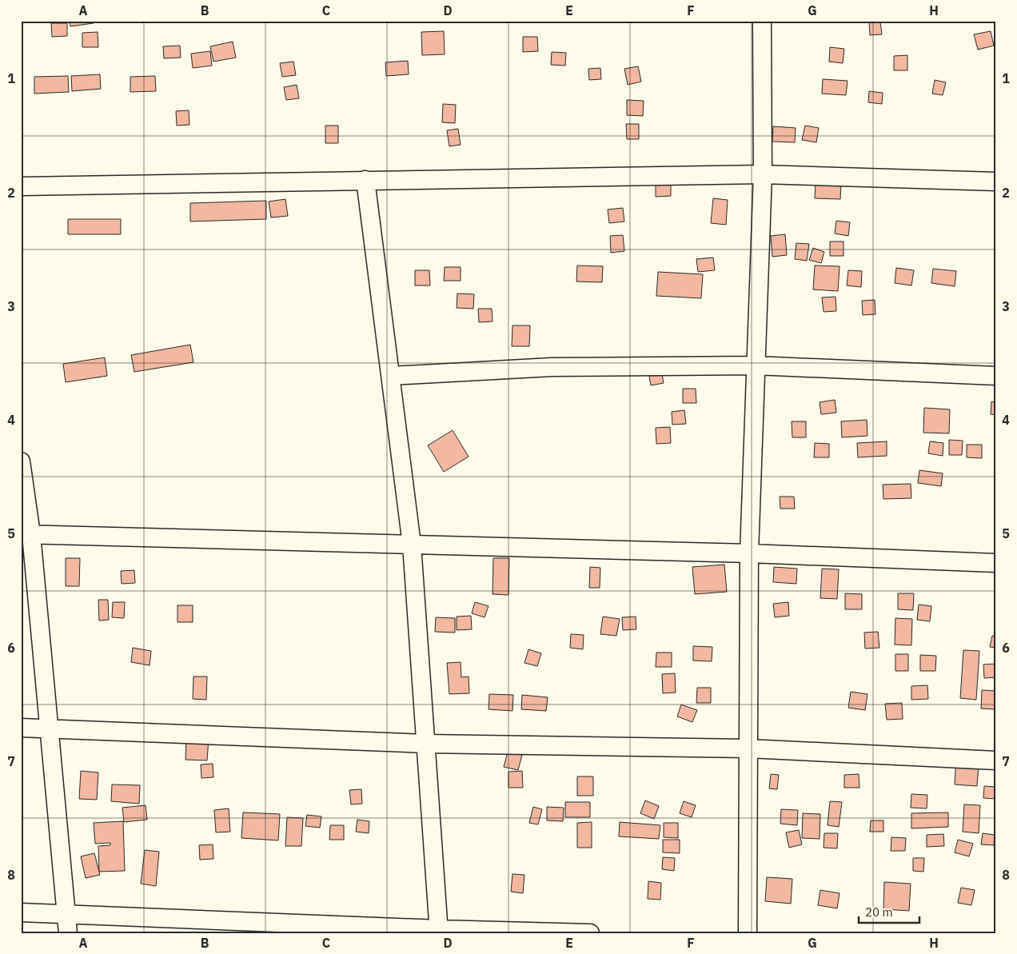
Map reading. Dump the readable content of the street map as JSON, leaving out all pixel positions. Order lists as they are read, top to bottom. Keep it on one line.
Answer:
{"scale_bar":"20 m","grid":{"columns":["A","B","C","D","E","F","G","H"],"rows":["1","2","3","4","5","6","7","8"]}}
